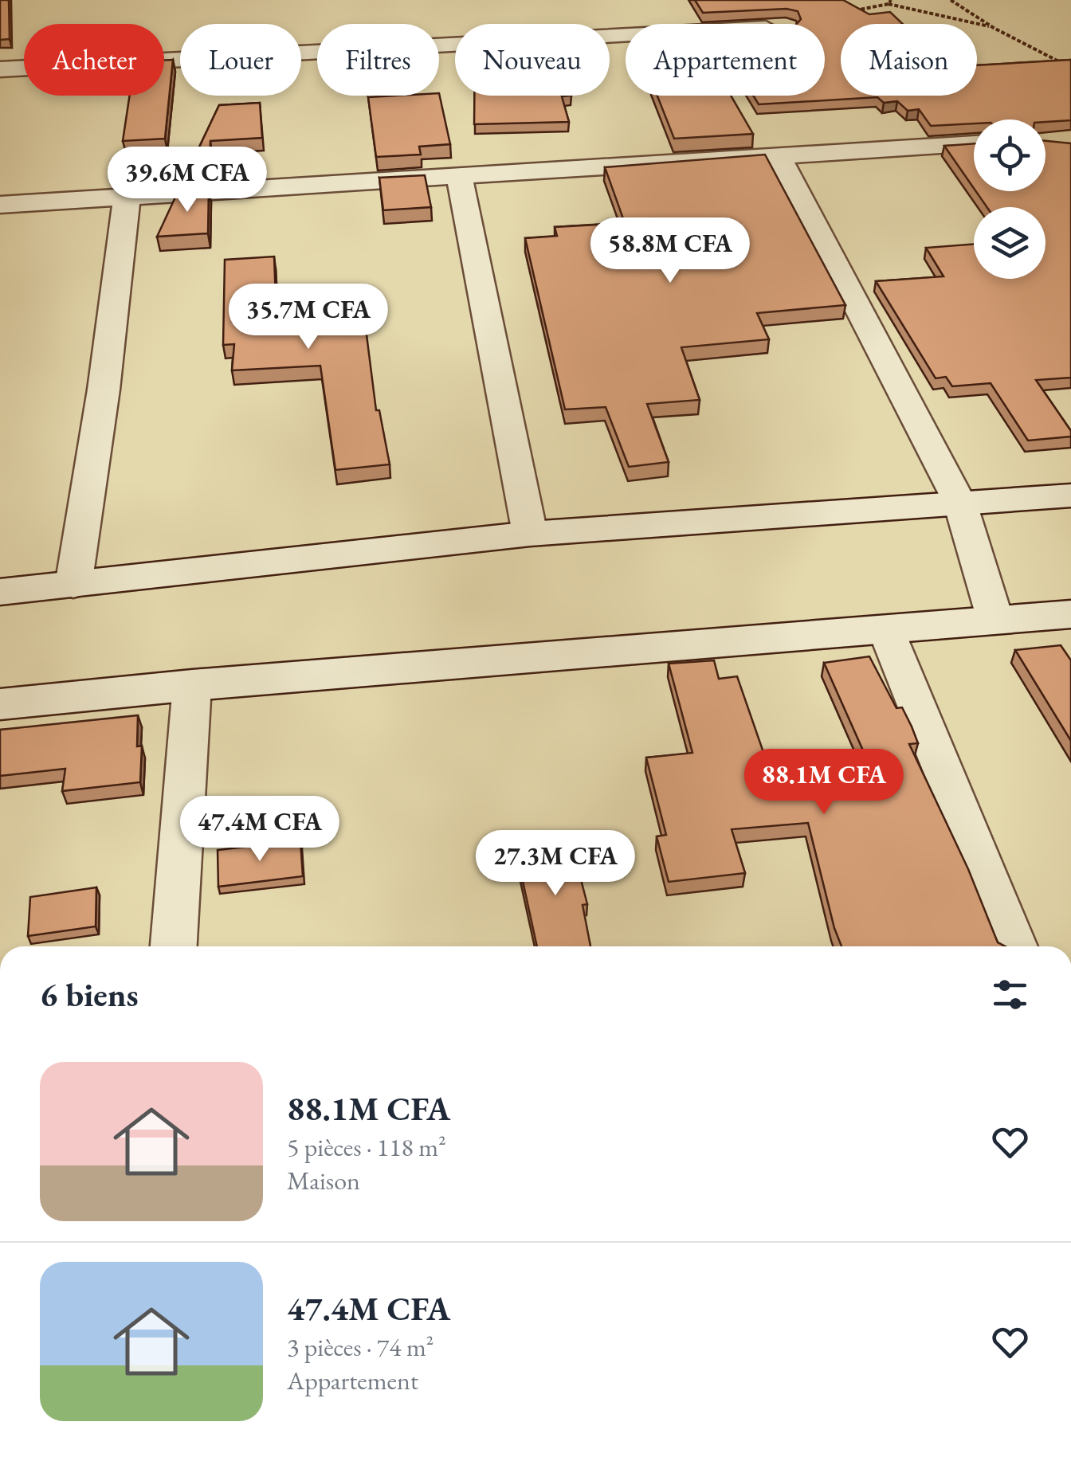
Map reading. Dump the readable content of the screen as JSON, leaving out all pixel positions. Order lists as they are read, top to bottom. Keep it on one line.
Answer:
{"page":{"chip":["Acheter","Louer","Filtres","Nouveau","Appartement","Maison"],"price":["39.6M CFA","58.8M CFA","35.7M CFA","88.1M CFA","47.4M CFA","27.3M CFA"],"heading":"6 biens","list":[{"name":"88.1M CFA","note":"5 pièces · 118 m² · Maison"},{"name":"47.4M CFA","note":"3 pièces · 74 m² · Appartement"}]}}
